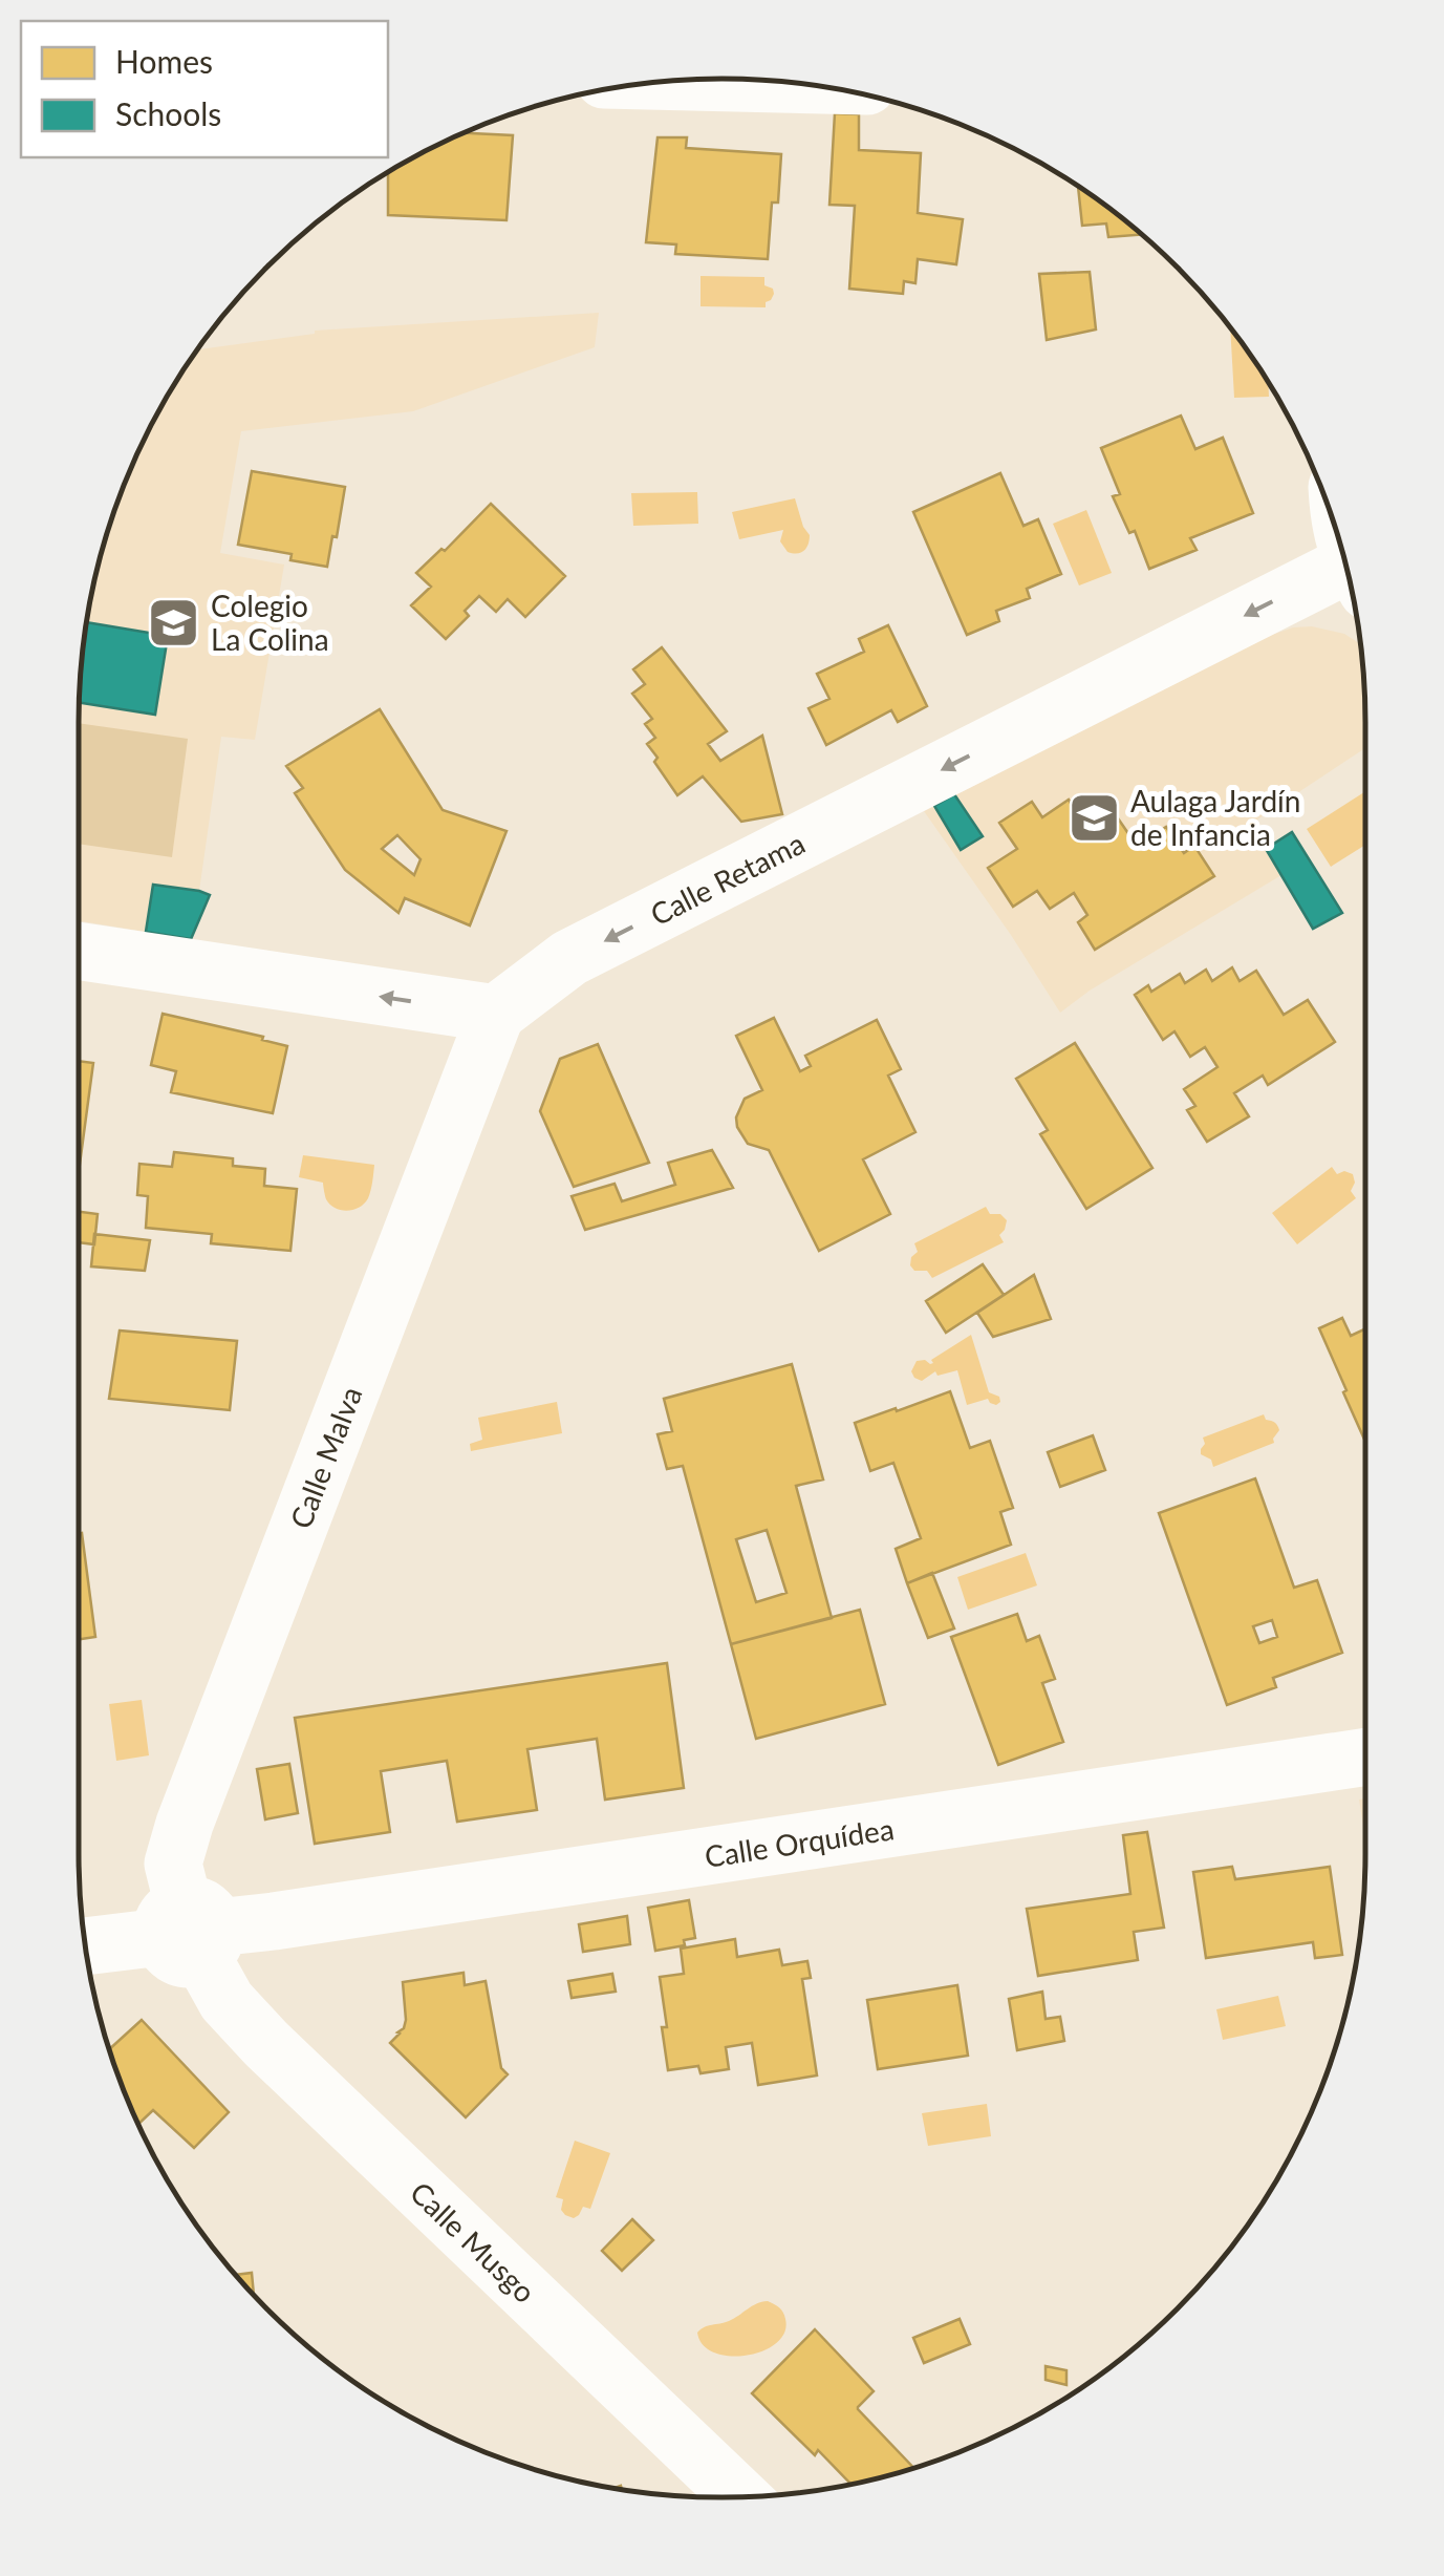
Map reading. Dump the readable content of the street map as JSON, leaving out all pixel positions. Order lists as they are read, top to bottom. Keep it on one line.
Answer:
{"streets":{"street":["Calle Retama","Calle Malva","Calle Orquídea","Calle Musgo"]},"crossings":[["Calle Retama","Calle Malva"],["Calle Malva","Calle Orquídea"],["Calle Malva","Calle Musgo"],["Calle Orquídea","Calle Musgo"]],"one_way":["Calle Retama"],"places":{"school or university":["Colegio La Colina","Aulaga Jardín de Infancia"]},"legend":["Homes","Schools"]}
